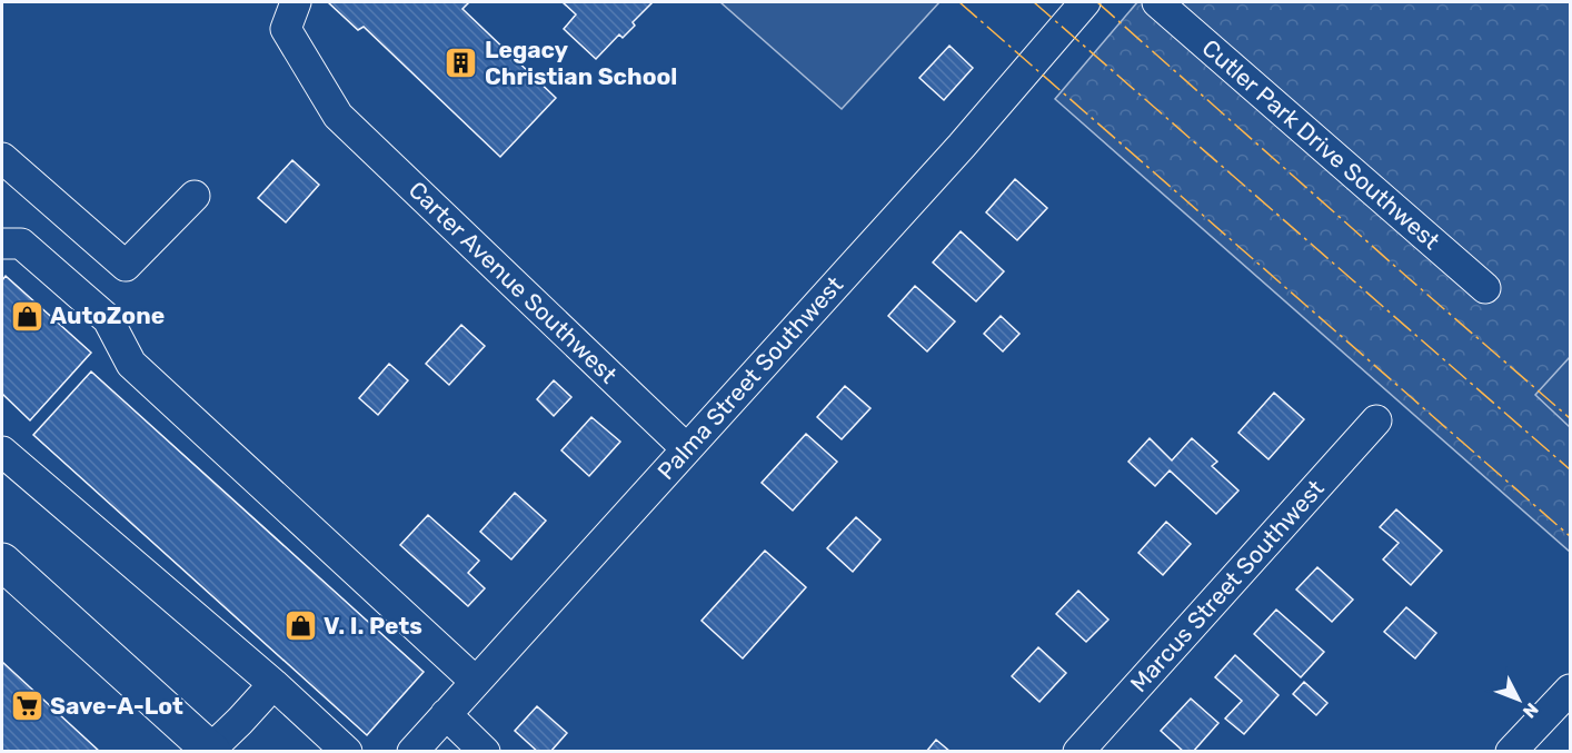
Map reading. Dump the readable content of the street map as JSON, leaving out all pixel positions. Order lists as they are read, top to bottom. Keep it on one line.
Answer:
{"streets":{"street":["Cutler Park Drive Southwest","Carter Avenue Southwest","Palma Street Southwest","Marcus Street Southwest"]},"crossings":[["Carter Avenue Southwest","Palma Street Southwest"]],"places":{"building":["Legacy Christian School"],"shop":["AutoZone","V. I. Pets"],"supermarket":["Save-A-Lot"]},"north":"bottom right"}
